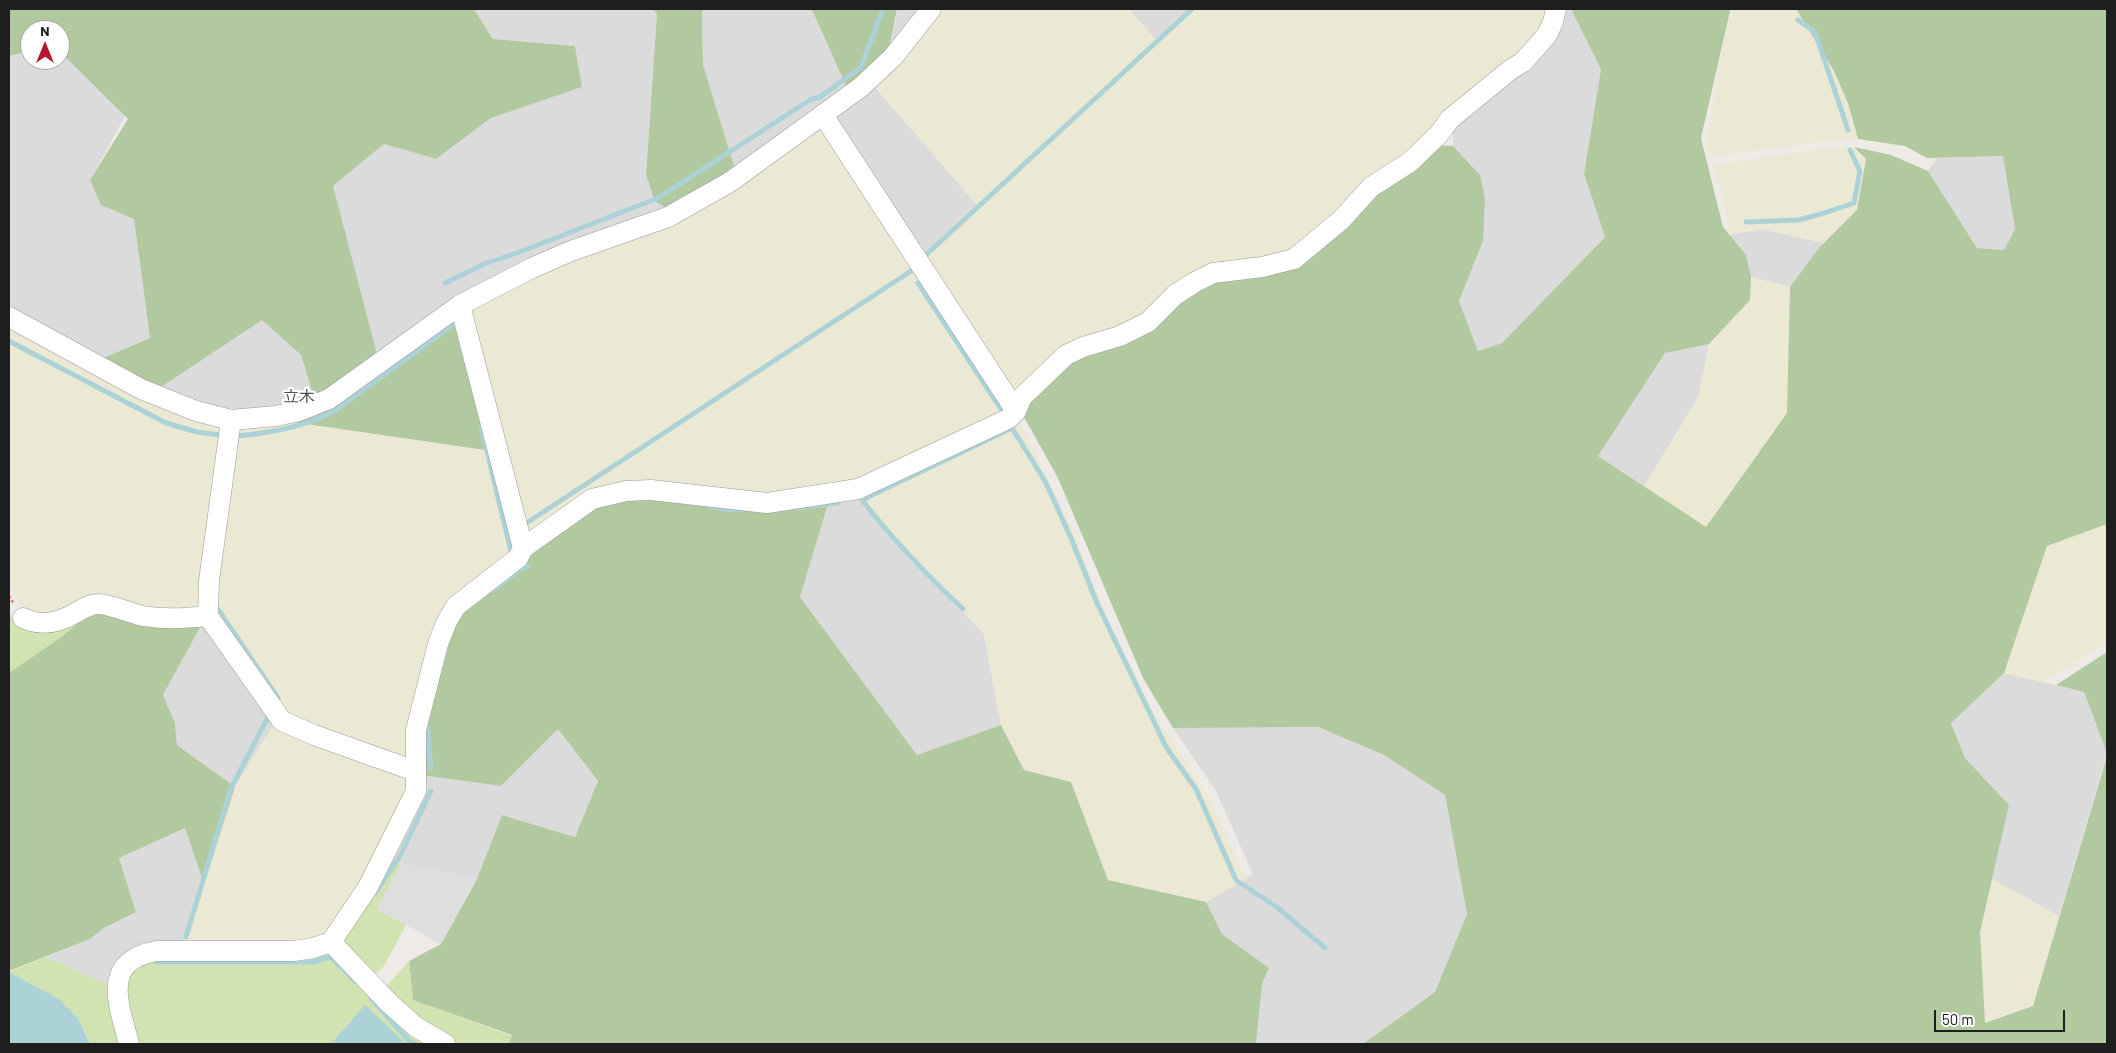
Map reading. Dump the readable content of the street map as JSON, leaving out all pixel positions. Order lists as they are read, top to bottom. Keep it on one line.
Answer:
{"districts":["立木"],"scale_bar":"50 m","north":"top"}
